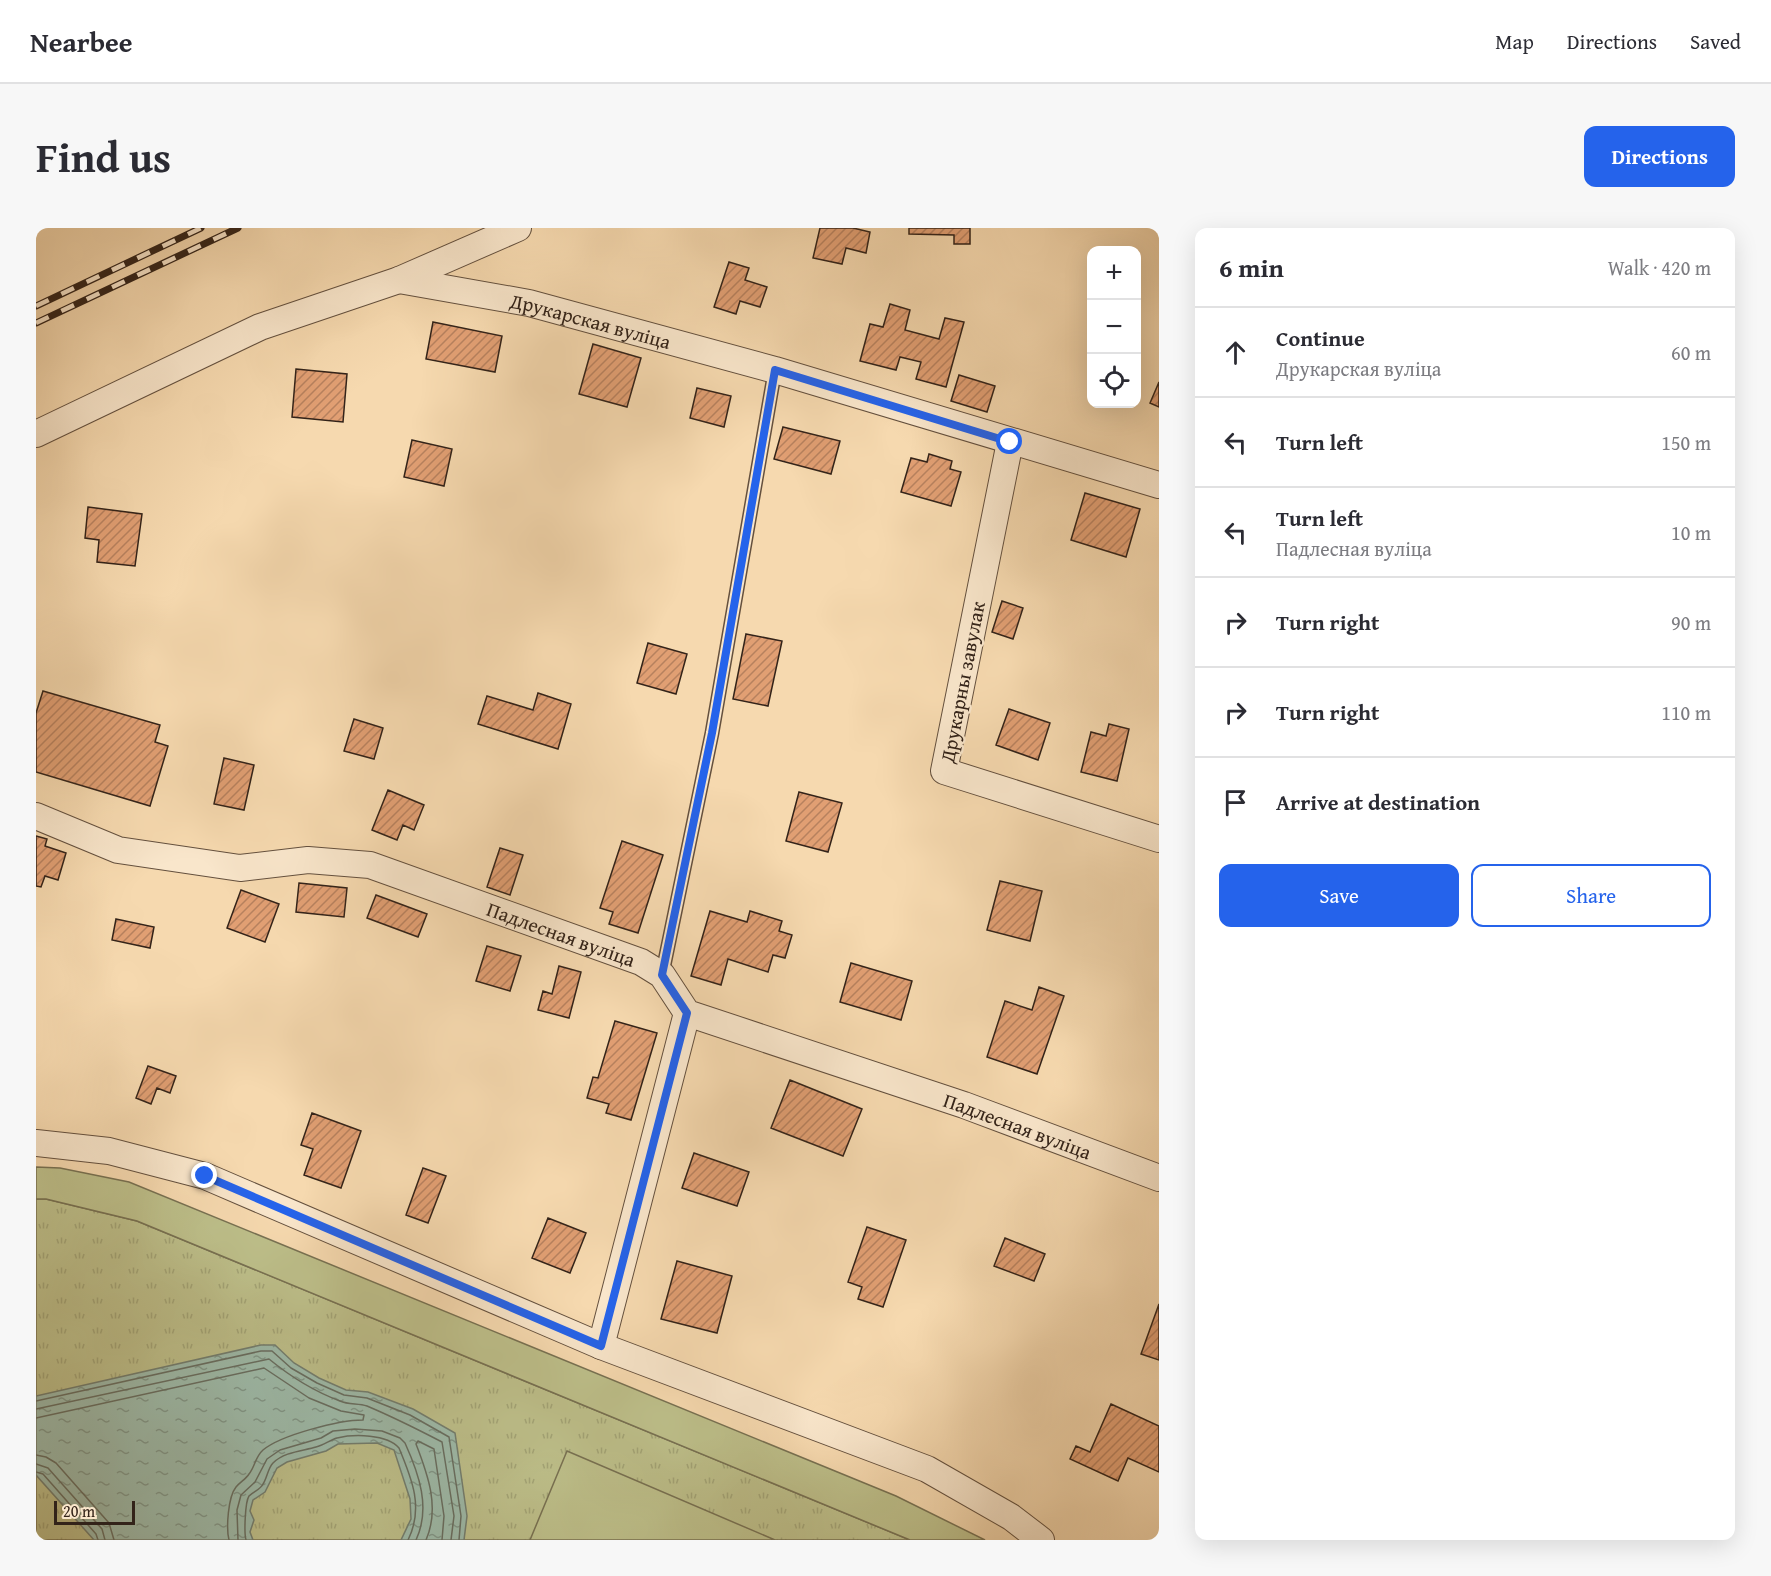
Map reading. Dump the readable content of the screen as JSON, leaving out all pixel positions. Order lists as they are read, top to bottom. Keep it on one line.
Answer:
{"streets":{"street":["Друкарская вуліца","Друкарны завулак","Падлесная вуліца"]},"crossings":[["Друкарская вуліца","Друкарны завулак"]],"scale_bar":"20 m","page":{"header":"Nearbee","nav":["Map","Directions","Saved"],"title":"Find us","buttons":["Directions",["Save","Share"]],"heading":["6 min","Walk · 420 m"],"map_buttons":["+","−"],"list":[["Continue","Друкарская вуліца","60 m"],["Turn left","150 m"],["Turn left","Падлесная вуліца","10 m"],["Turn right","90 m"],["Turn right","110 m"],"Arrive at destination"],"scale":"20 m"}}
